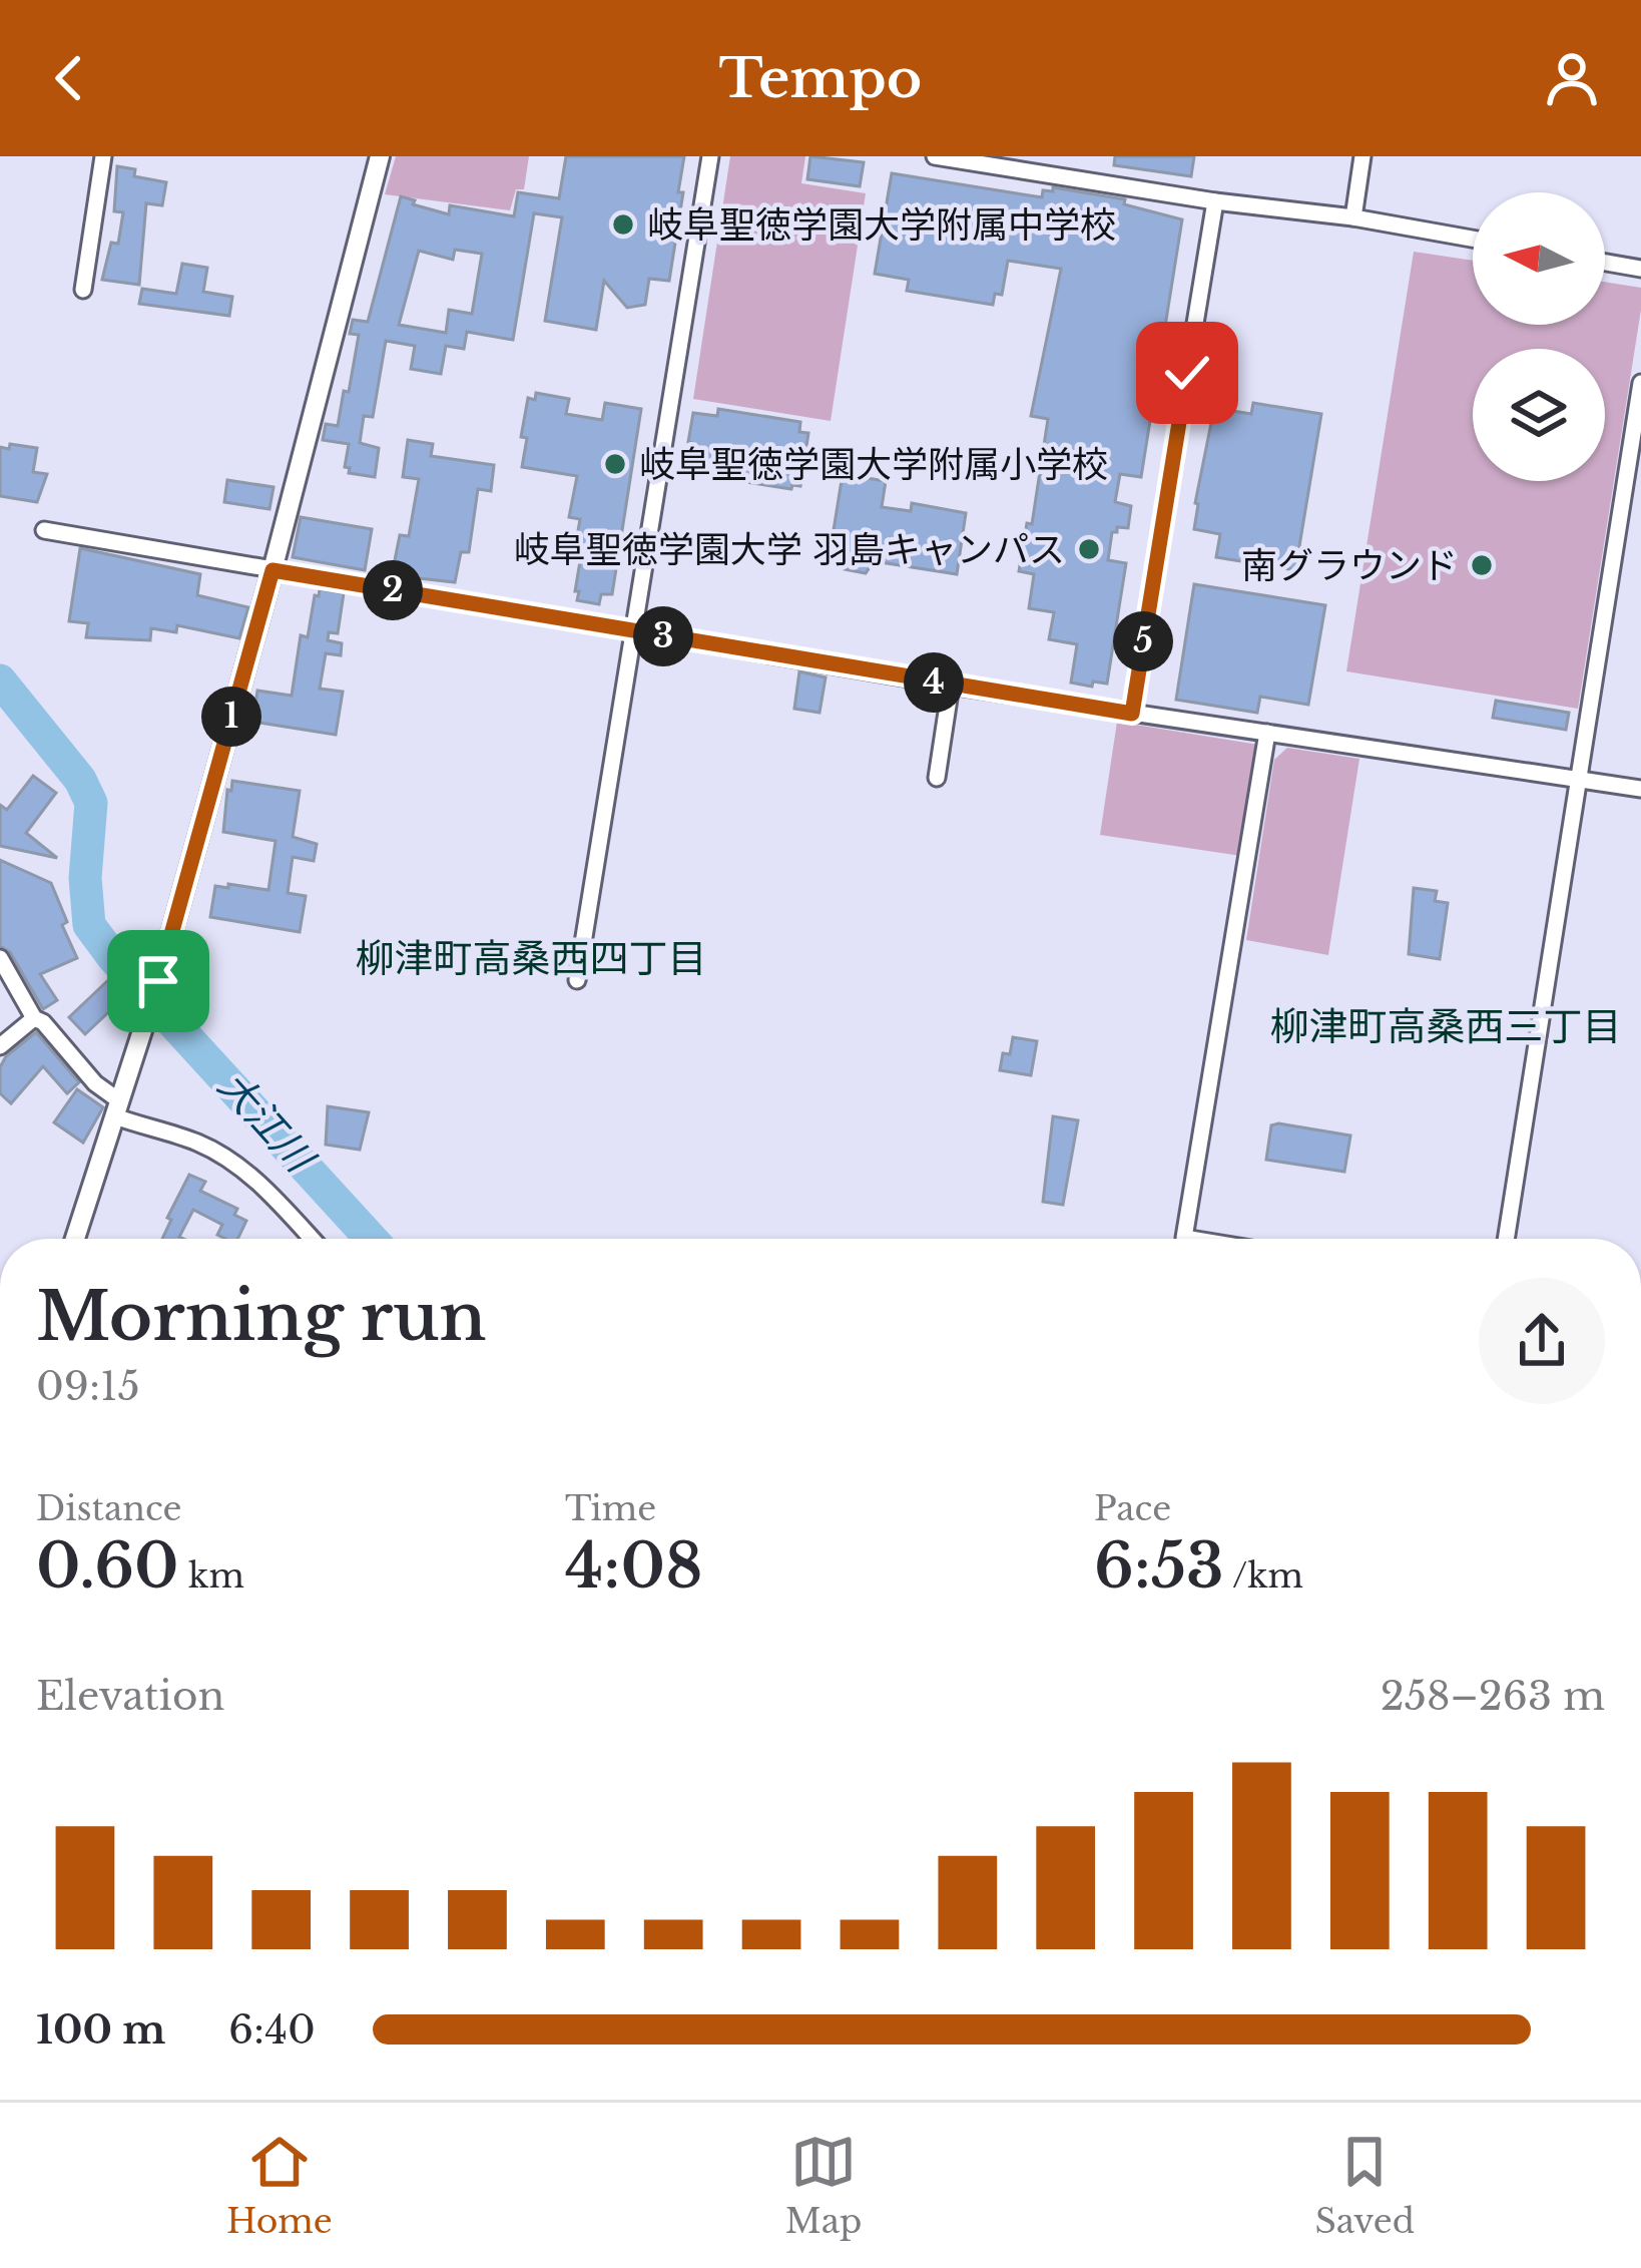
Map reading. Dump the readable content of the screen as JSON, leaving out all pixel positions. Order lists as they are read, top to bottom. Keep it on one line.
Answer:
{"districts":["柳津町高桑西四丁目","柳津町高桑西三丁目"],"water":["大江川"],"places":["岐阜聖徳学園大学附属中学校","岐阜聖徳学園大学附属小学校","岐阜聖徳学園大学 羽島キャンパス","南グラウンド"],"north":"left","page":{"header":"Tempo","pins":["2","3","5","4","1"],"heading":["Morning run","09:15"],"stats":[["Distance","0.60 km"],["Time","4:08"],["Pace","6:53 /km"]],"chart":["Elevation","258–263 m"],"list":[{"name":"100 m","note":"6:40"}],"tabs":["Home","Map","Saved"]}}
